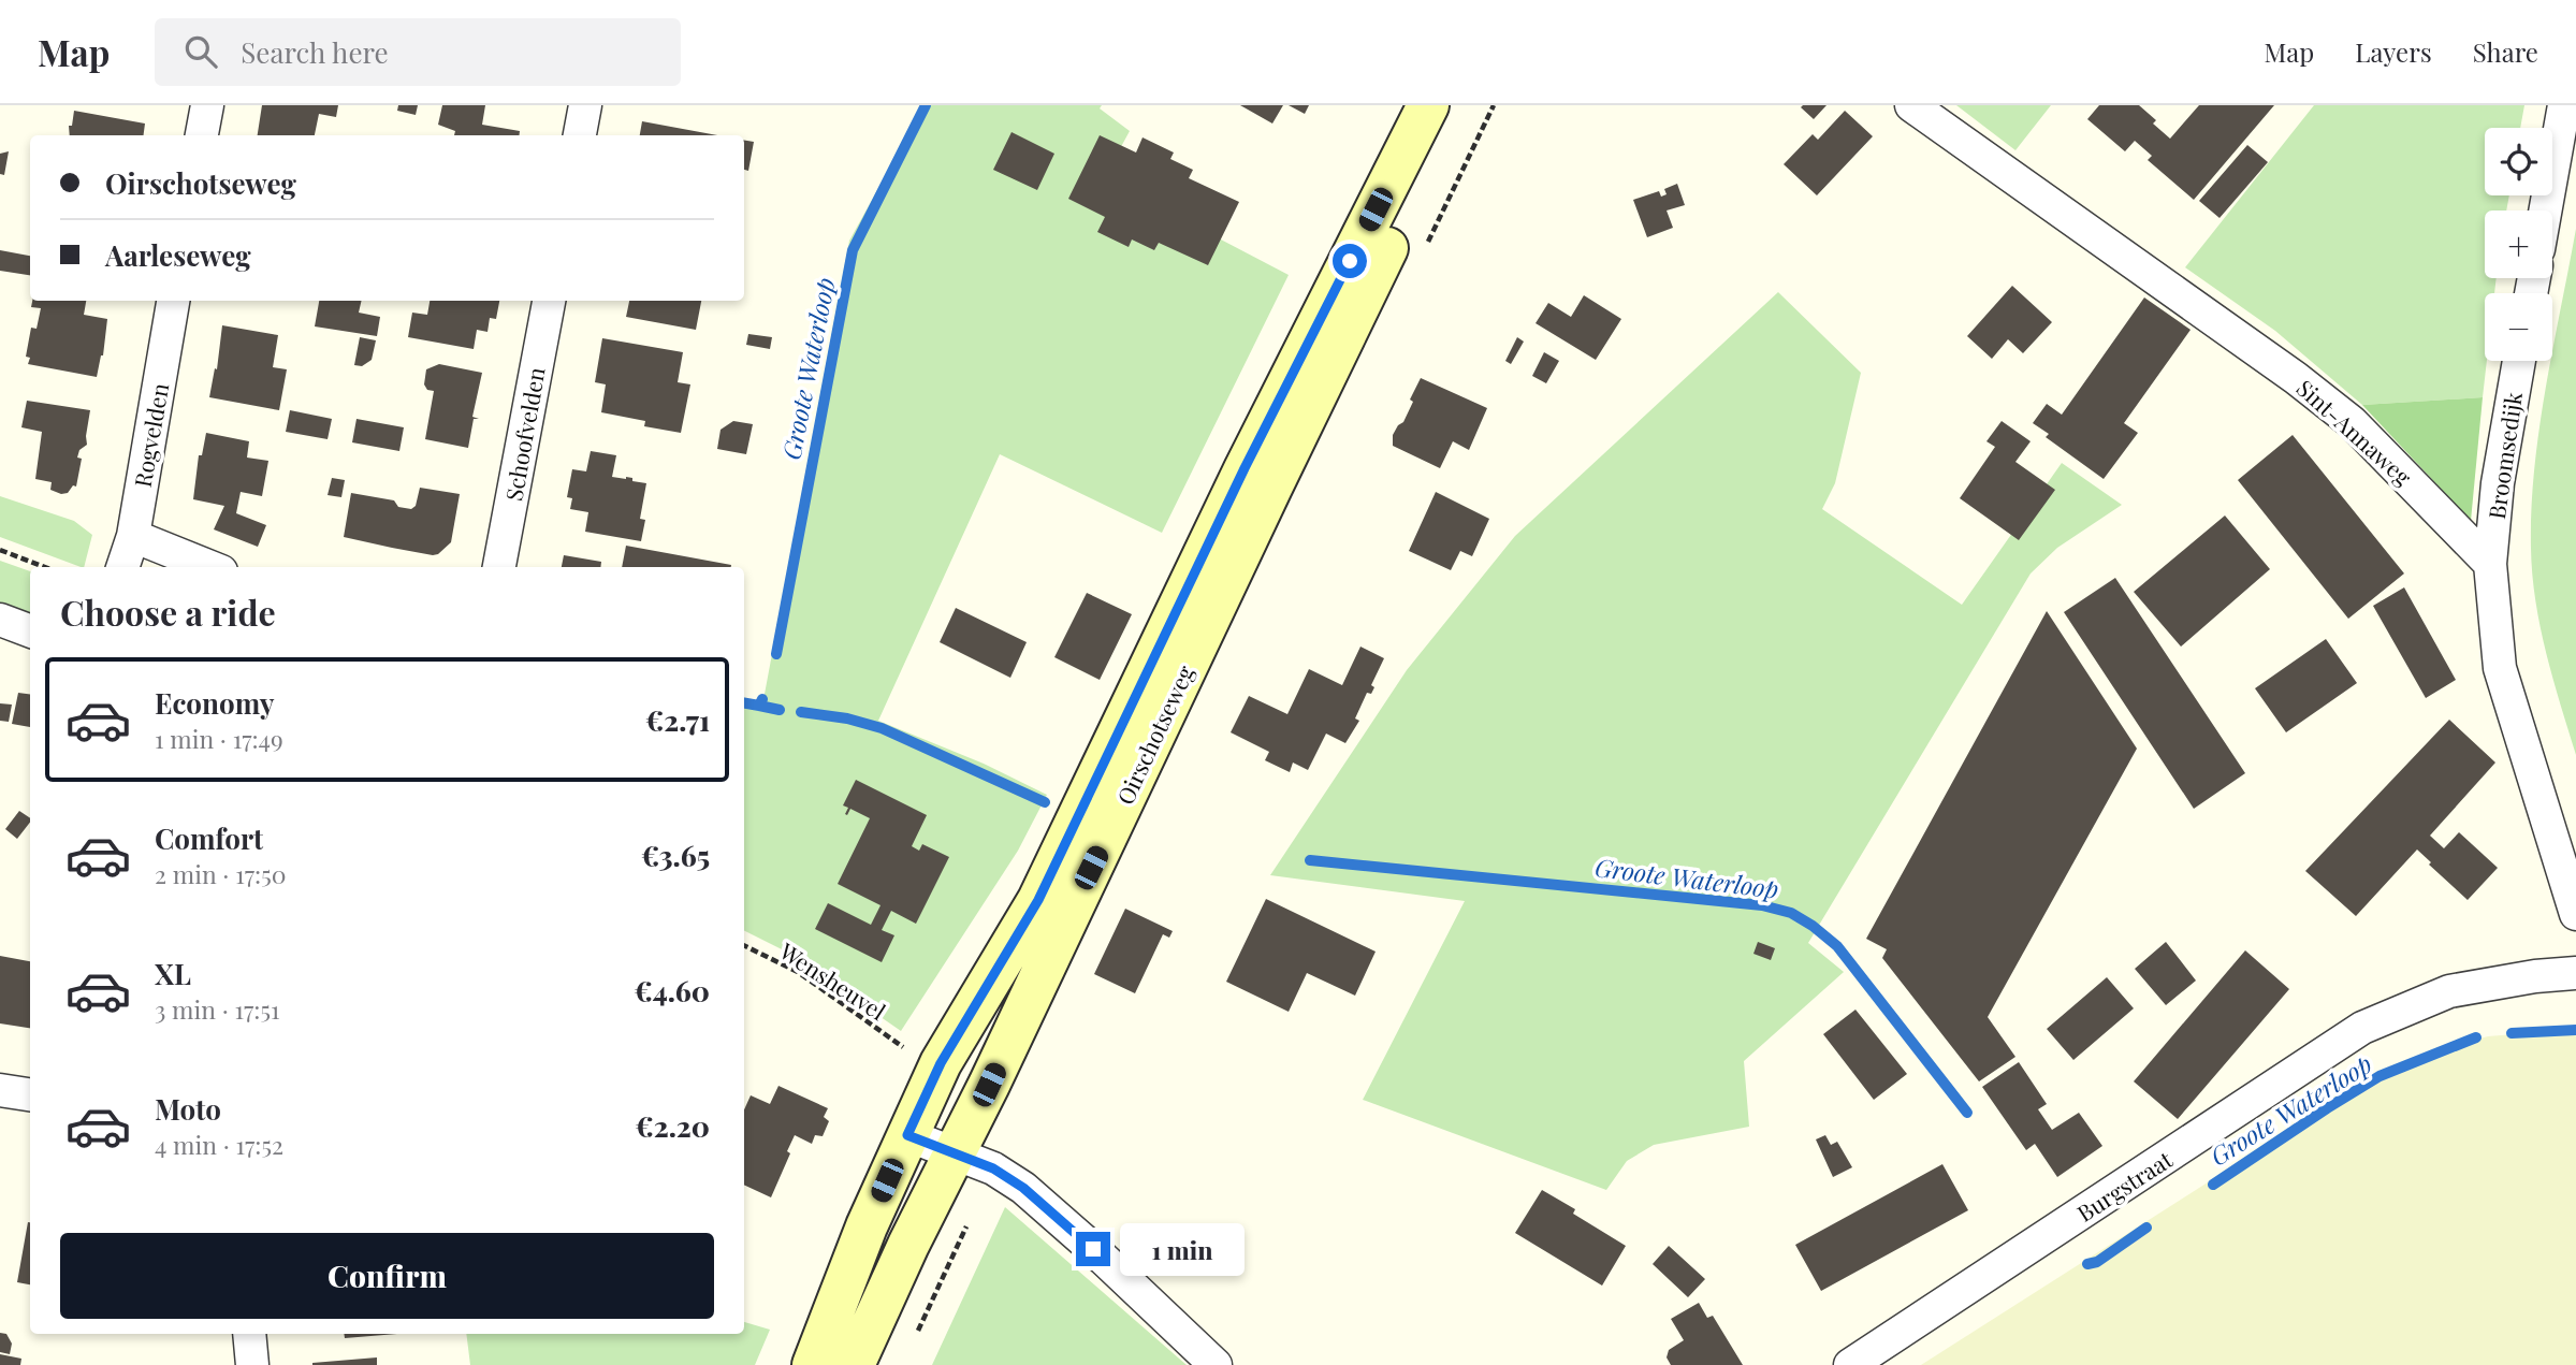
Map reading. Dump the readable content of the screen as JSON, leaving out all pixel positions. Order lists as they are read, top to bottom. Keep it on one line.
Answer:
{"streets":{"main road":["Oirschotseweg"],"street":["Sint-Annaweg","Schoofvelden","Rogvelden","Broomsedijk","Burgstraat"],"path":["Wensheuvel"]},"crossings":[["Sint-Annaweg","Broomsedijk"]],"water":["Groote Waterloop"],"page":{"header":"Map","search":"Search here","nav":["Map","Layers","Share"],"map_buttons":["+","−"],"banner":["Oirschotseweg","Aarleseweg"],"heading":"Choose a ride","list":[{"name":"Economy","note":"1 min · 17:49","value":"€2.71"},{"name":"Comfort","note":"2 min · 17:50","value":"€3.65"},{"name":"XL","note":"3 min · 17:51","value":"€4.60"},{"name":"Moto","note":"4 min · 17:52","value":"€2.20"}],"buttons":"Confirm","bubble":"1 min"}}
